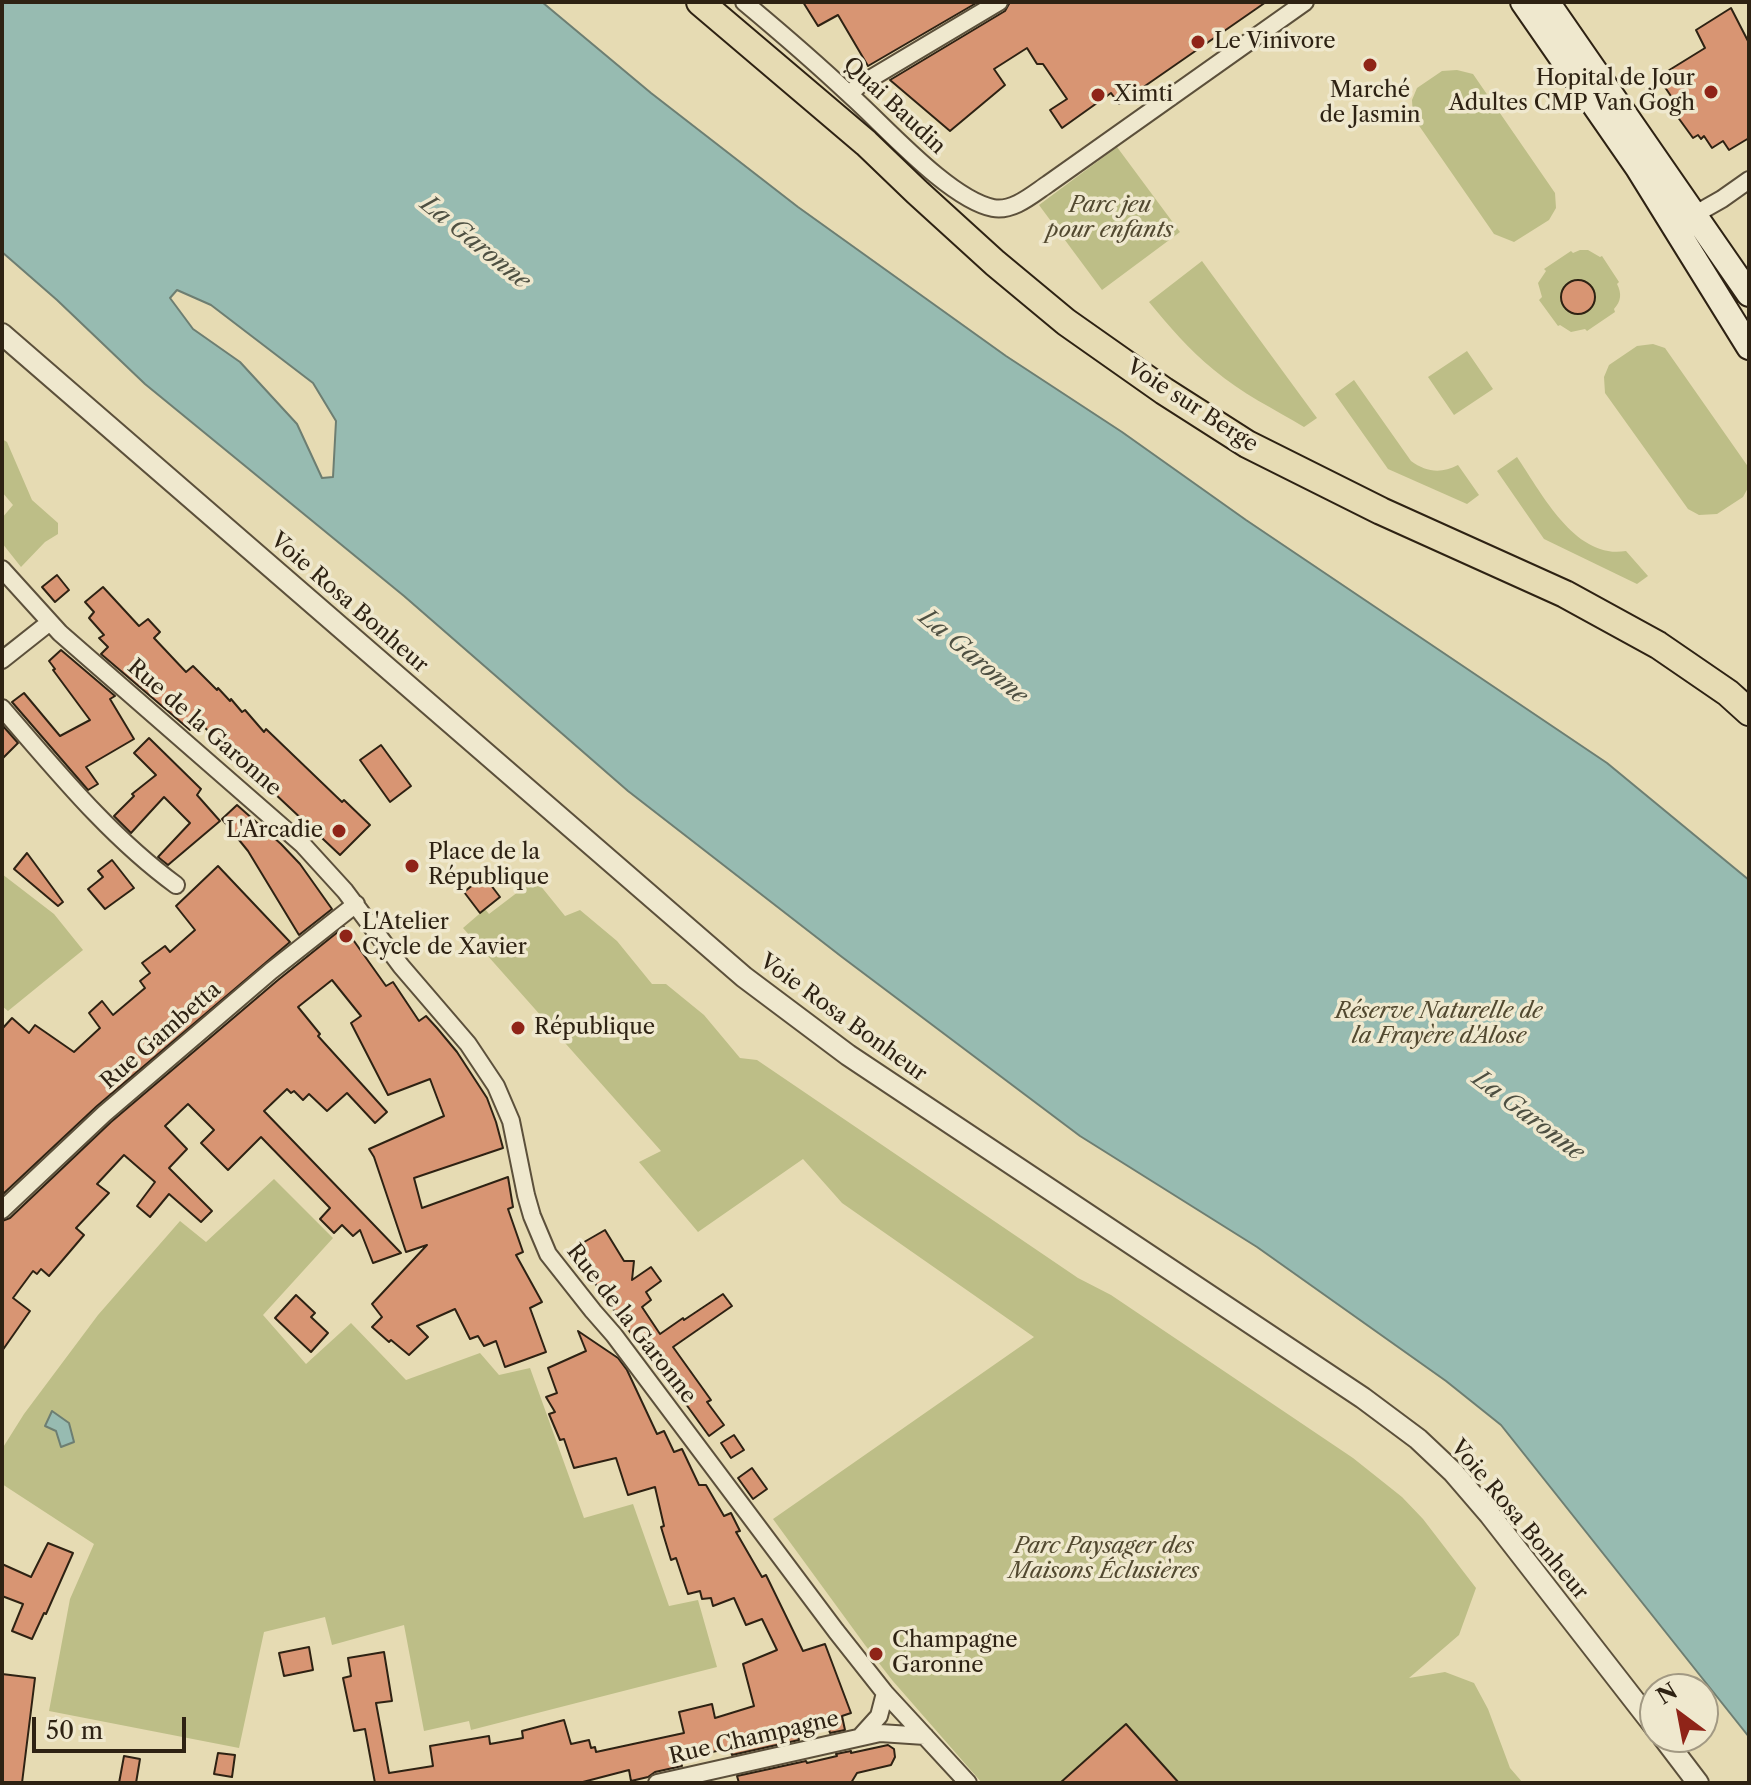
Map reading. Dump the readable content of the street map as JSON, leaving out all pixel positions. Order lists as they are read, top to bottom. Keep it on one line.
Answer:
{"streets":{"main road":["Voie sur Berge"],"street":["Quai Baudin","Voie Rosa Bonheur","Rue de la Garonne","Rue Gambetta","Rue Champagne"]},"crossings":[["Rue de la Garonne","Rue Gambetta"],["Rue de la Garonne","Rue Champagne"]],"water":["La Garonne"],"parks":["Parc jeu pour enfants","Réserve Naturelle de la Frayère d'Alose","Parc Paysager des Maisons Éclusières"],"places":["Le Vinivore","Marché de Jasmin","Hopital de Jour Adultes CMP Van Gogh","Ximti","L'Arcadie","Place de la République","L'Atelier Cycle de Xavier","République","Champagne Garonne"],"scale_bar":"50 m","north":"top left"}
